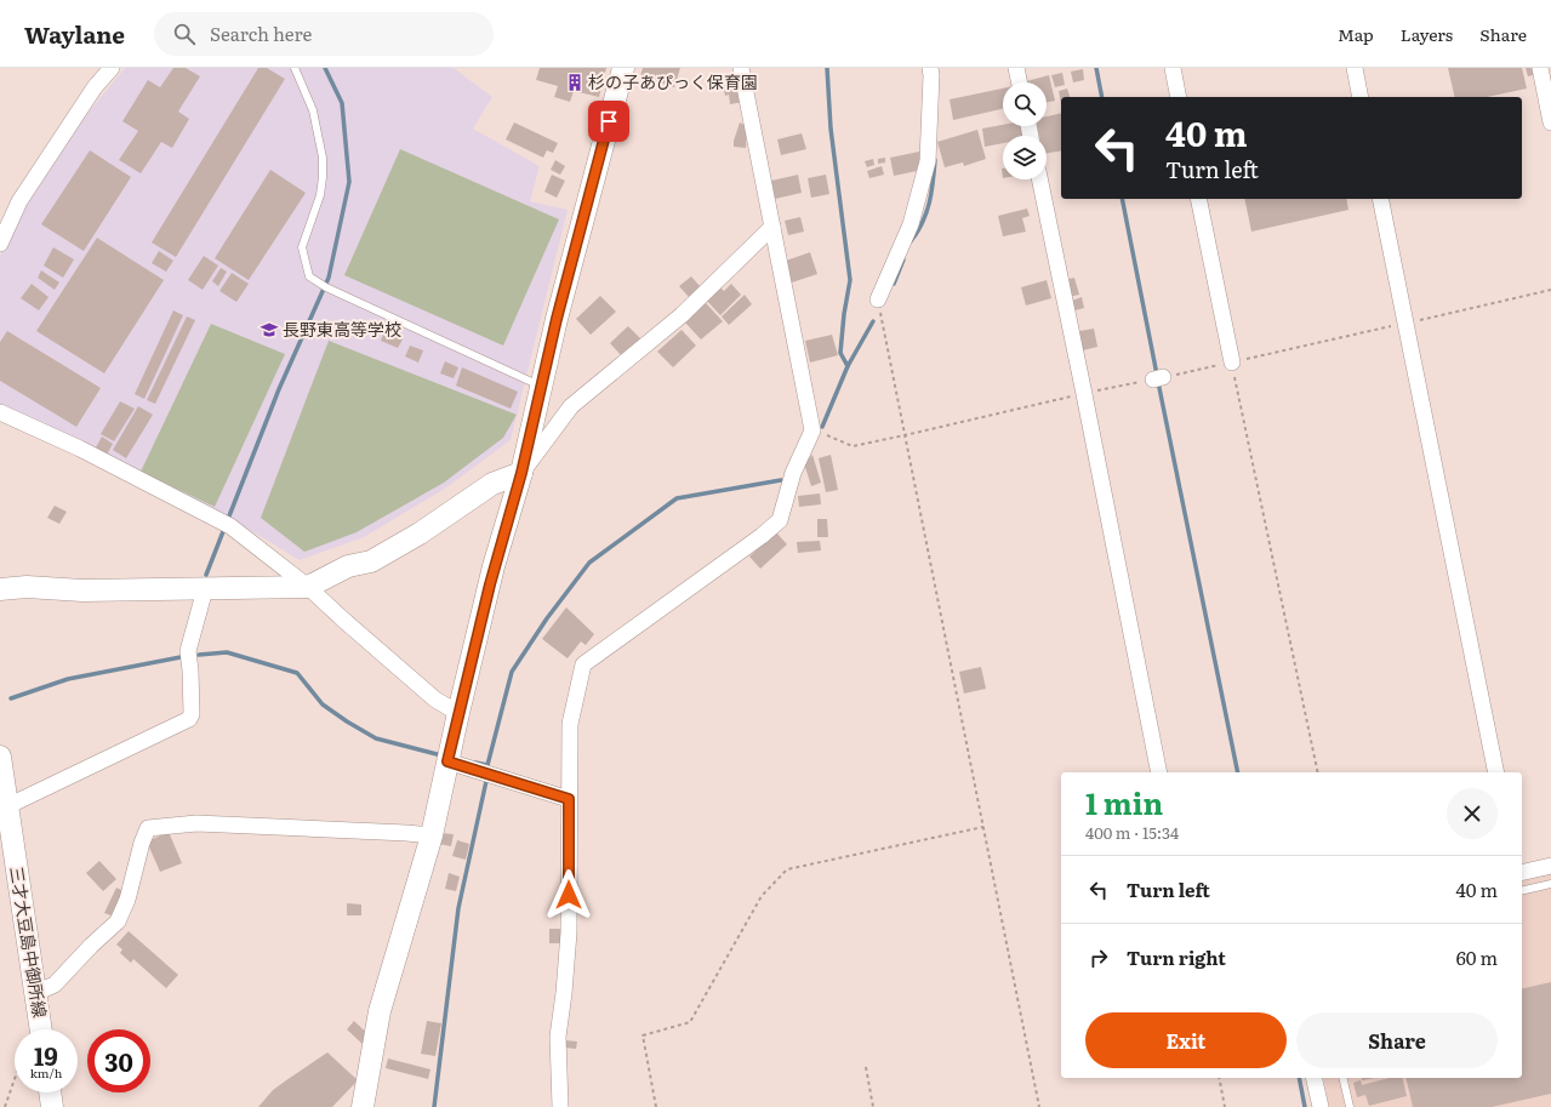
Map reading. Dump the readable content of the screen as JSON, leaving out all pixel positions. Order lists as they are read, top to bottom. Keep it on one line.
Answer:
{"streets":{"street":["三才大豆島中御所線"]},"places":{"building":["杉の子あぴっく保育園"],"school or university":["長野東高等学校"]},"page":{"header":"Waylane","search":"Search here","nav":["Map","Layers","Share"],"turn":["40 m","Turn left"],"heading":["1 min","400 m · 15:34"],"list":[{"name":"Turn left","value":"40 m"},{"name":"Turn right","value":"60 m"}],"buttons":["Exit","Share"],"speed":"19 km/h","limit":"30"}}
